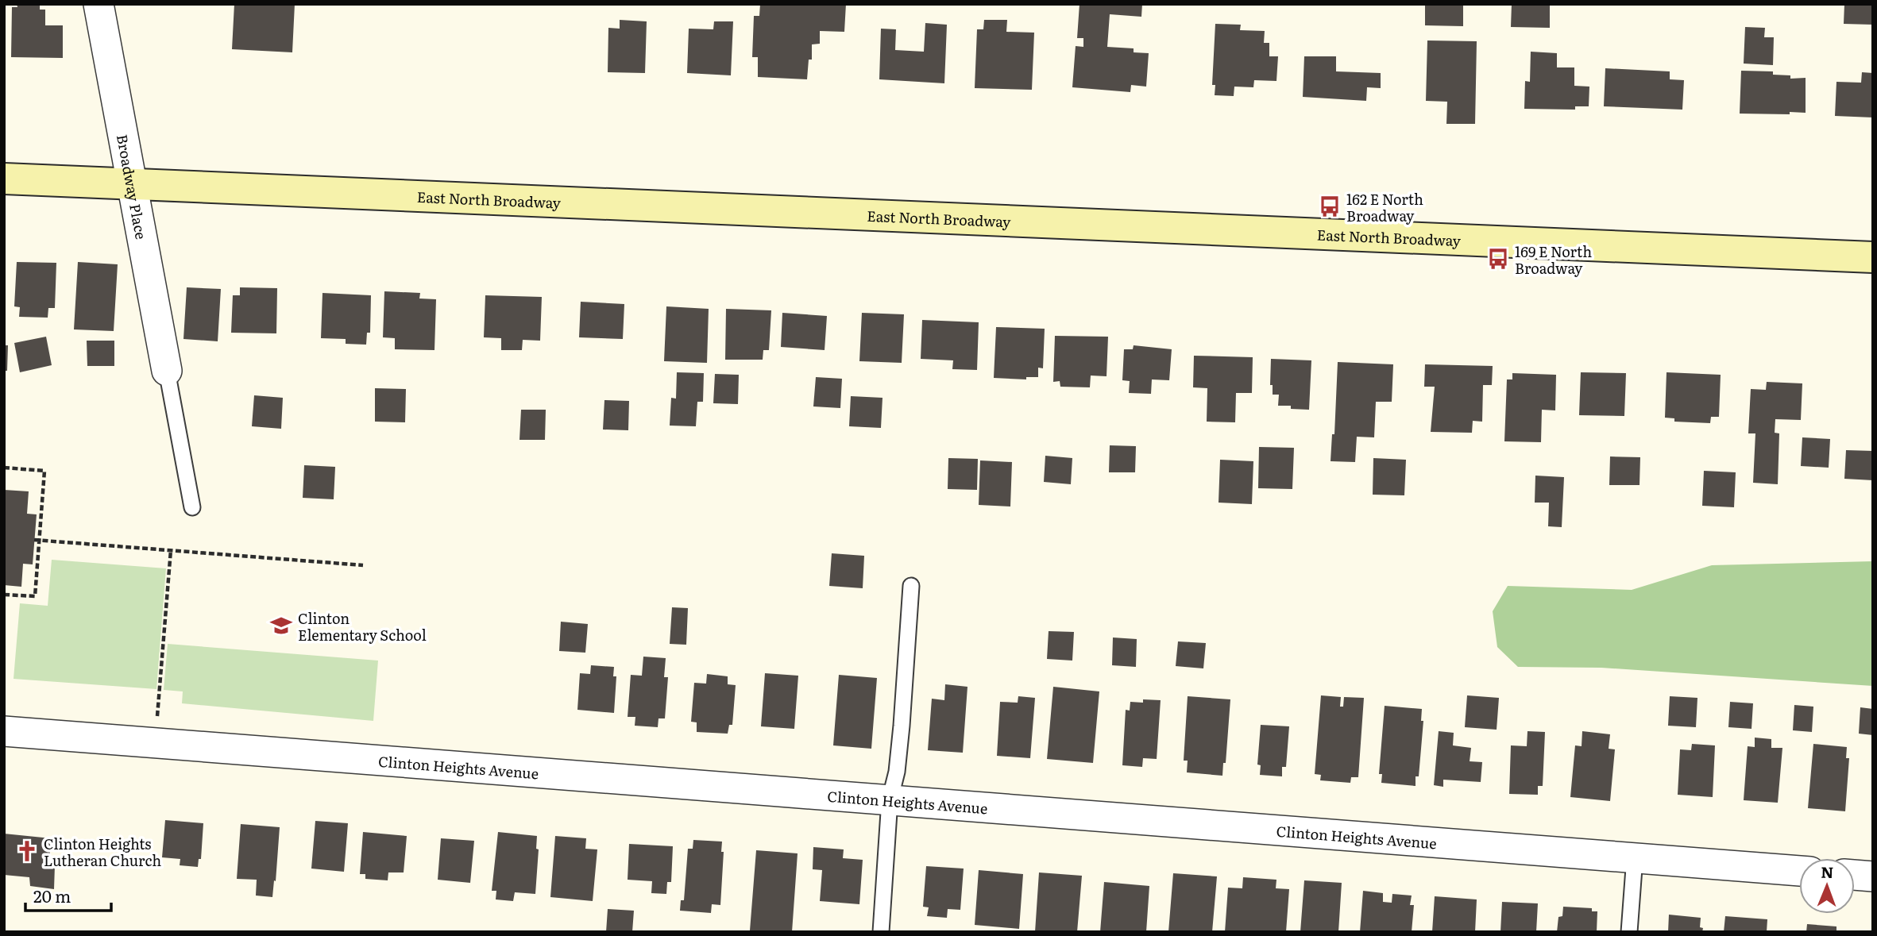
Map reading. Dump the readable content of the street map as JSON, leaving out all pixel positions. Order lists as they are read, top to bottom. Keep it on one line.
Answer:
{"streets":{"main road":["East North Broadway"],"street":["Broadway Place","Clinton Heights Avenue"]},"crossings":[["Broadway Place","East North Broadway"]],"places":{"bus stop":["162 E North Broadway","169 E North Broadway"],"school or university":["Clinton Elementary School"],"church":["Clinton Heights Lutheran Church"]},"scale_bar":"20 m","north":"top"}
